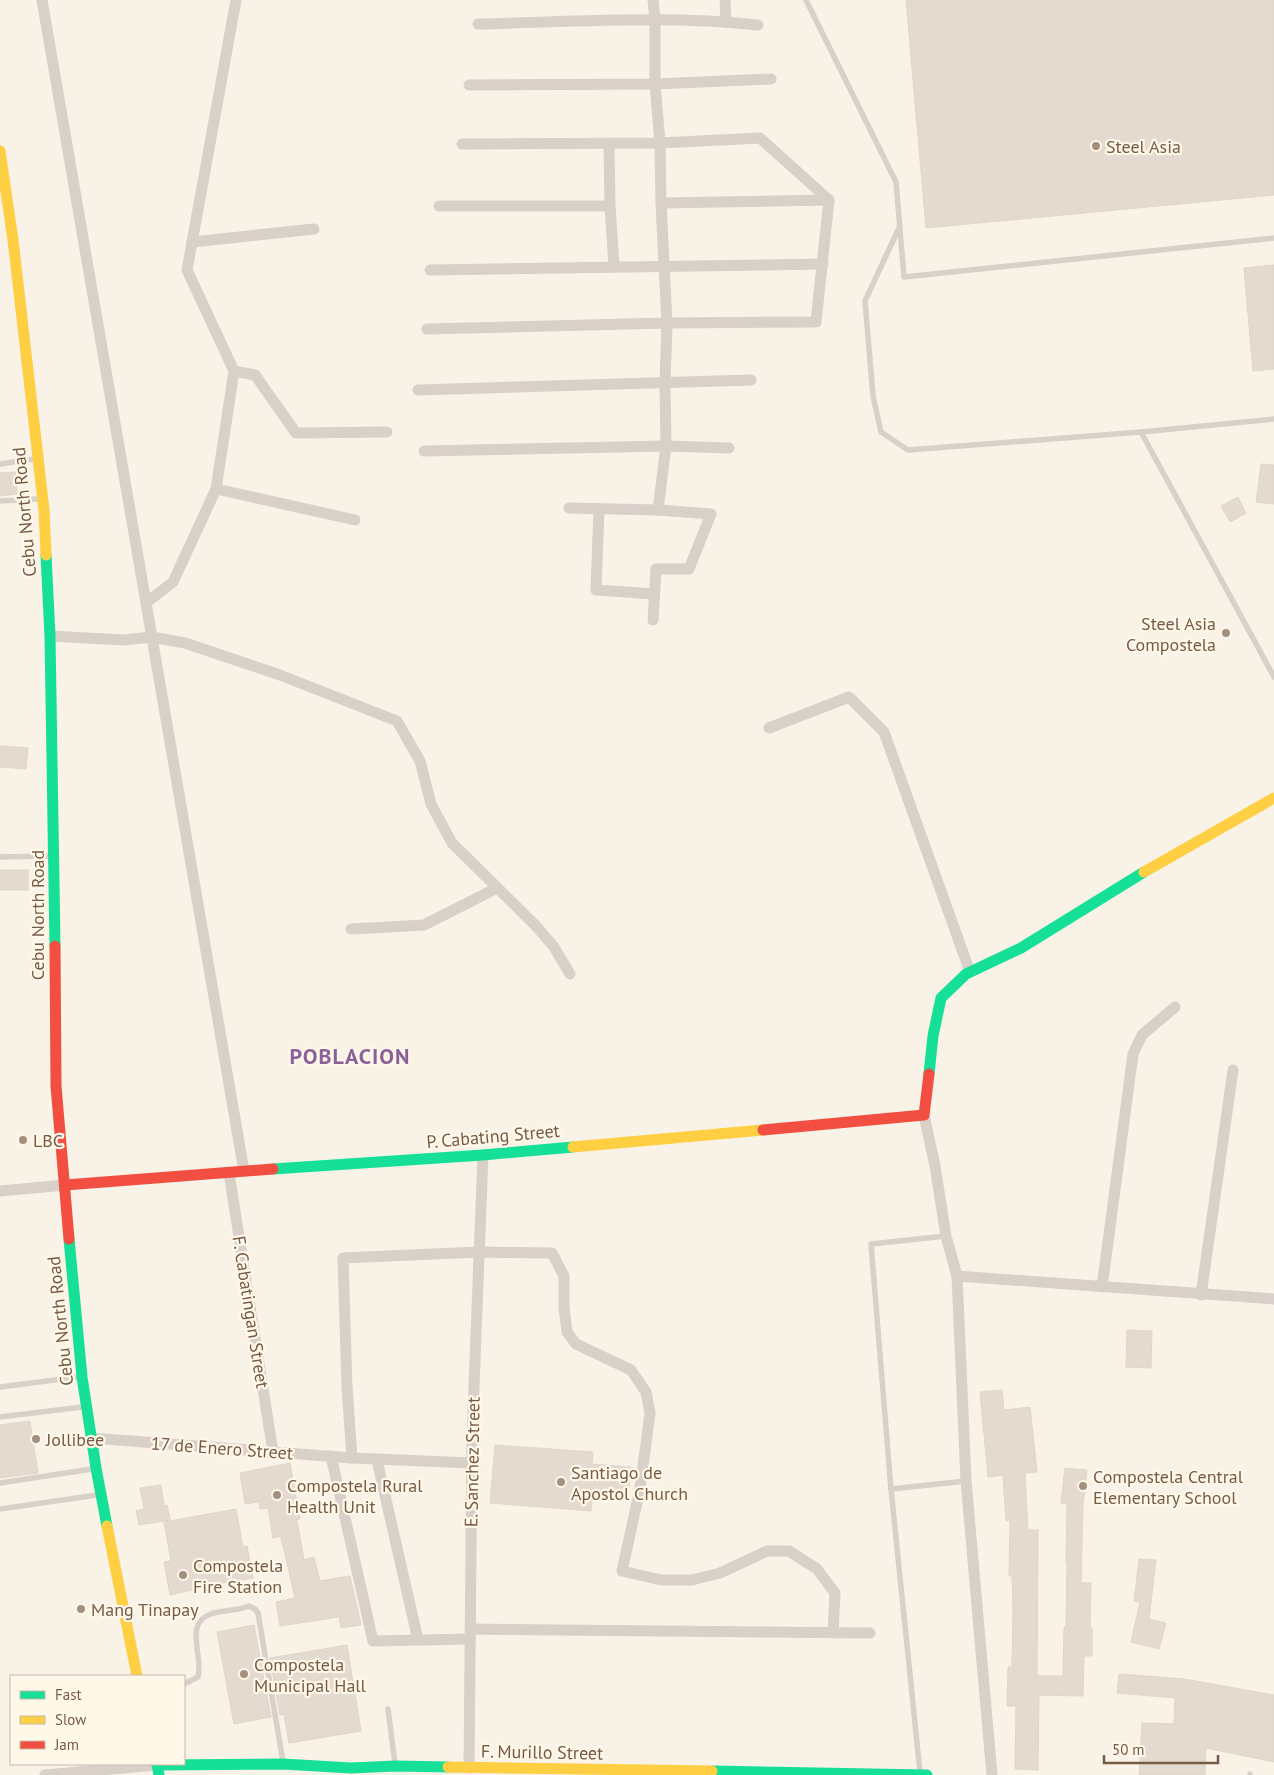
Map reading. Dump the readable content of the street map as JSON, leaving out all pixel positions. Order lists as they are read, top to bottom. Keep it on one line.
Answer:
{"streets":{"main road":["Cebu North Road","P. Cabating Street","F. Murillo Street"],"street":["F. Cabatingan Street","17 de Enero Street","E. Sanchez Street"]},"crossings":[["Cebu North Road","P. Cabating Street"],["Cebu North Road","17 de Enero Street"],["P. Cabating Street","F. Cabatingan Street"],["P. Cabating Street","E. Sanchez Street"],["F. Cabatingan Street","17 de Enero Street"],["17 de Enero Street","E. Sanchez Street"],["E. Sanchez Street","F. Murillo Street"]],"districts":["POBLACION"],"places":["Steel Asia","Steel Asia Compostela","LBC","Jollibee","Santiago de Apostol Church","Compostela Central Elementary School","Compostela Rural Health Unit","Compostela Fire Station","Mang Tinapay","Compostela Municipal Hall"],"legend":["Fast","Slow","Jam"],"scale_bar":"50 m"}
